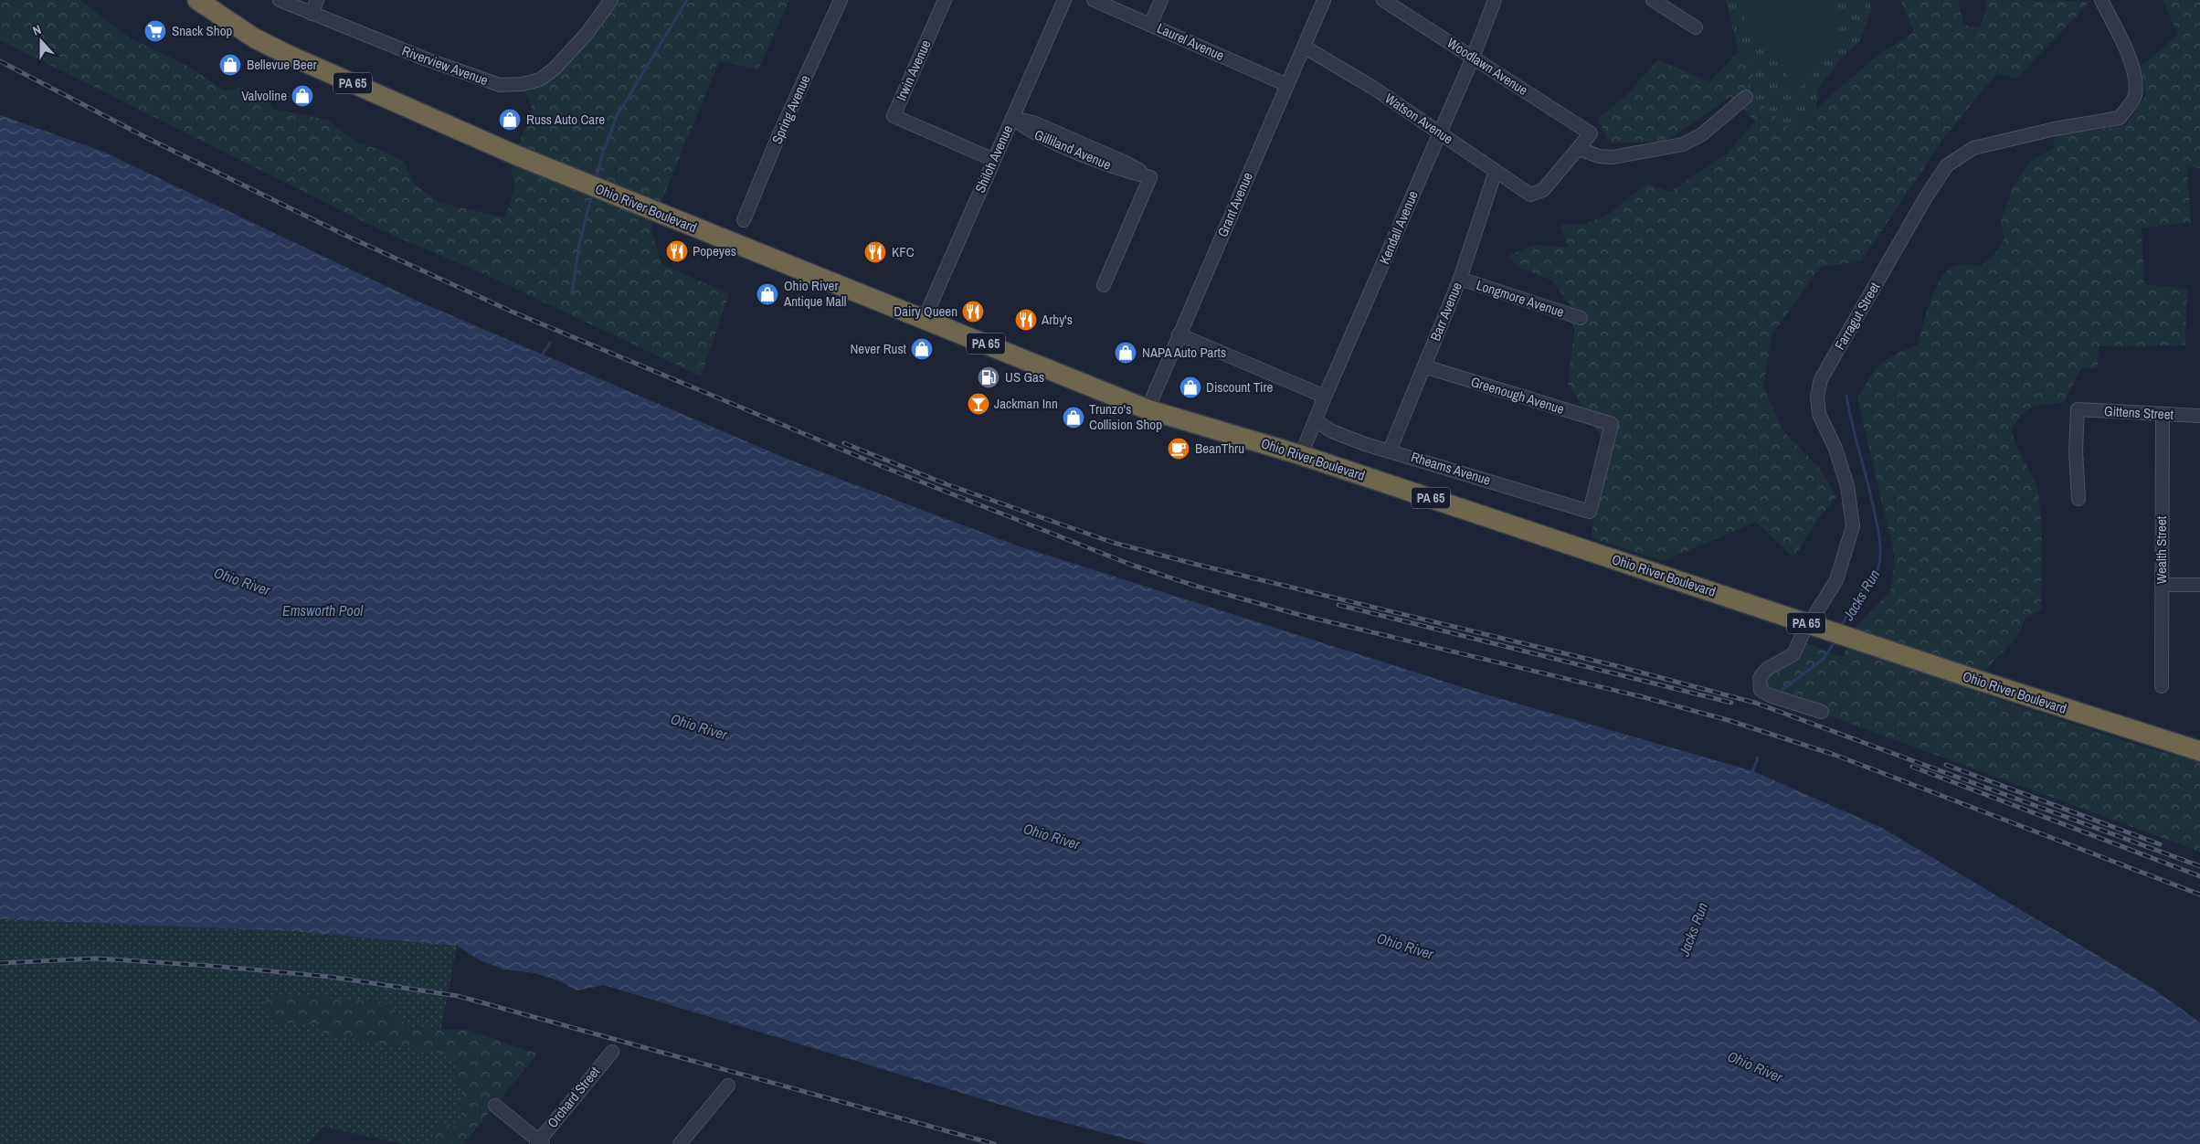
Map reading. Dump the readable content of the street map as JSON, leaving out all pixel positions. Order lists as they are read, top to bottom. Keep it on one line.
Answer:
{"streets":{"highway":["PA 65","Ohio River Boulevard"],"street":["Laurel Avenue","Riverview Avenue","Woodlawn Avenue","Irwin Avenue","Spring Avenue","Watson Avenue","Gilliland Avenue","Shiloh Avenue","Grant Avenue","Kendall Avenue","Longmore Avenue","Barr Avenue","Farragut Street","Greenough Avenue","Gittens Street","Rheams Avenue","Wealth Street","Orchard Street"]},"crossings":[["Laurel Avenue","Grant Avenue"],["Woodlawn Avenue","Watson Avenue"],["Woodlawn Avenue","Kendall Avenue"],["Irwin Avenue","Shiloh Avenue"],["Watson Avenue","Grant Avenue"],["Watson Avenue","Kendall Avenue"],["Watson Avenue","Barr Avenue"],["Gilliland Avenue","Shiloh Avenue"],["Shiloh Avenue","Ohio River Boulevard"],["Grant Avenue","Ohio River Boulevard"],["Ohio River Boulevard","Kendall Avenue"],["Kendall Avenue","Rheams Avenue"],["Longmore Avenue","Barr Avenue"],["Barr Avenue","Greenough Avenue"],["Barr Avenue","Rheams Avenue"],["Greenough Avenue","Rheams Avenue"],["Gittens Street","Wealth Street"]],"water":["Ohio River","Jacks Run","Emsworth Pool"],"places":{"supermarket":["Snack Shop"],"shop":["Bellevue Beer","Valvoline","Russ Auto Care","Ohio River Antique Mall","Never Rust","NAPA Auto Parts","Discount Tire","Trunzo's Collision Shop"],"restaurant":["Popeyes","KFC","Dairy Queen","Arby's"],"fuel station":["US Gas"],"bar":["Jackman Inn"],"cafe":["BeanThru"]},"north":"top"}
